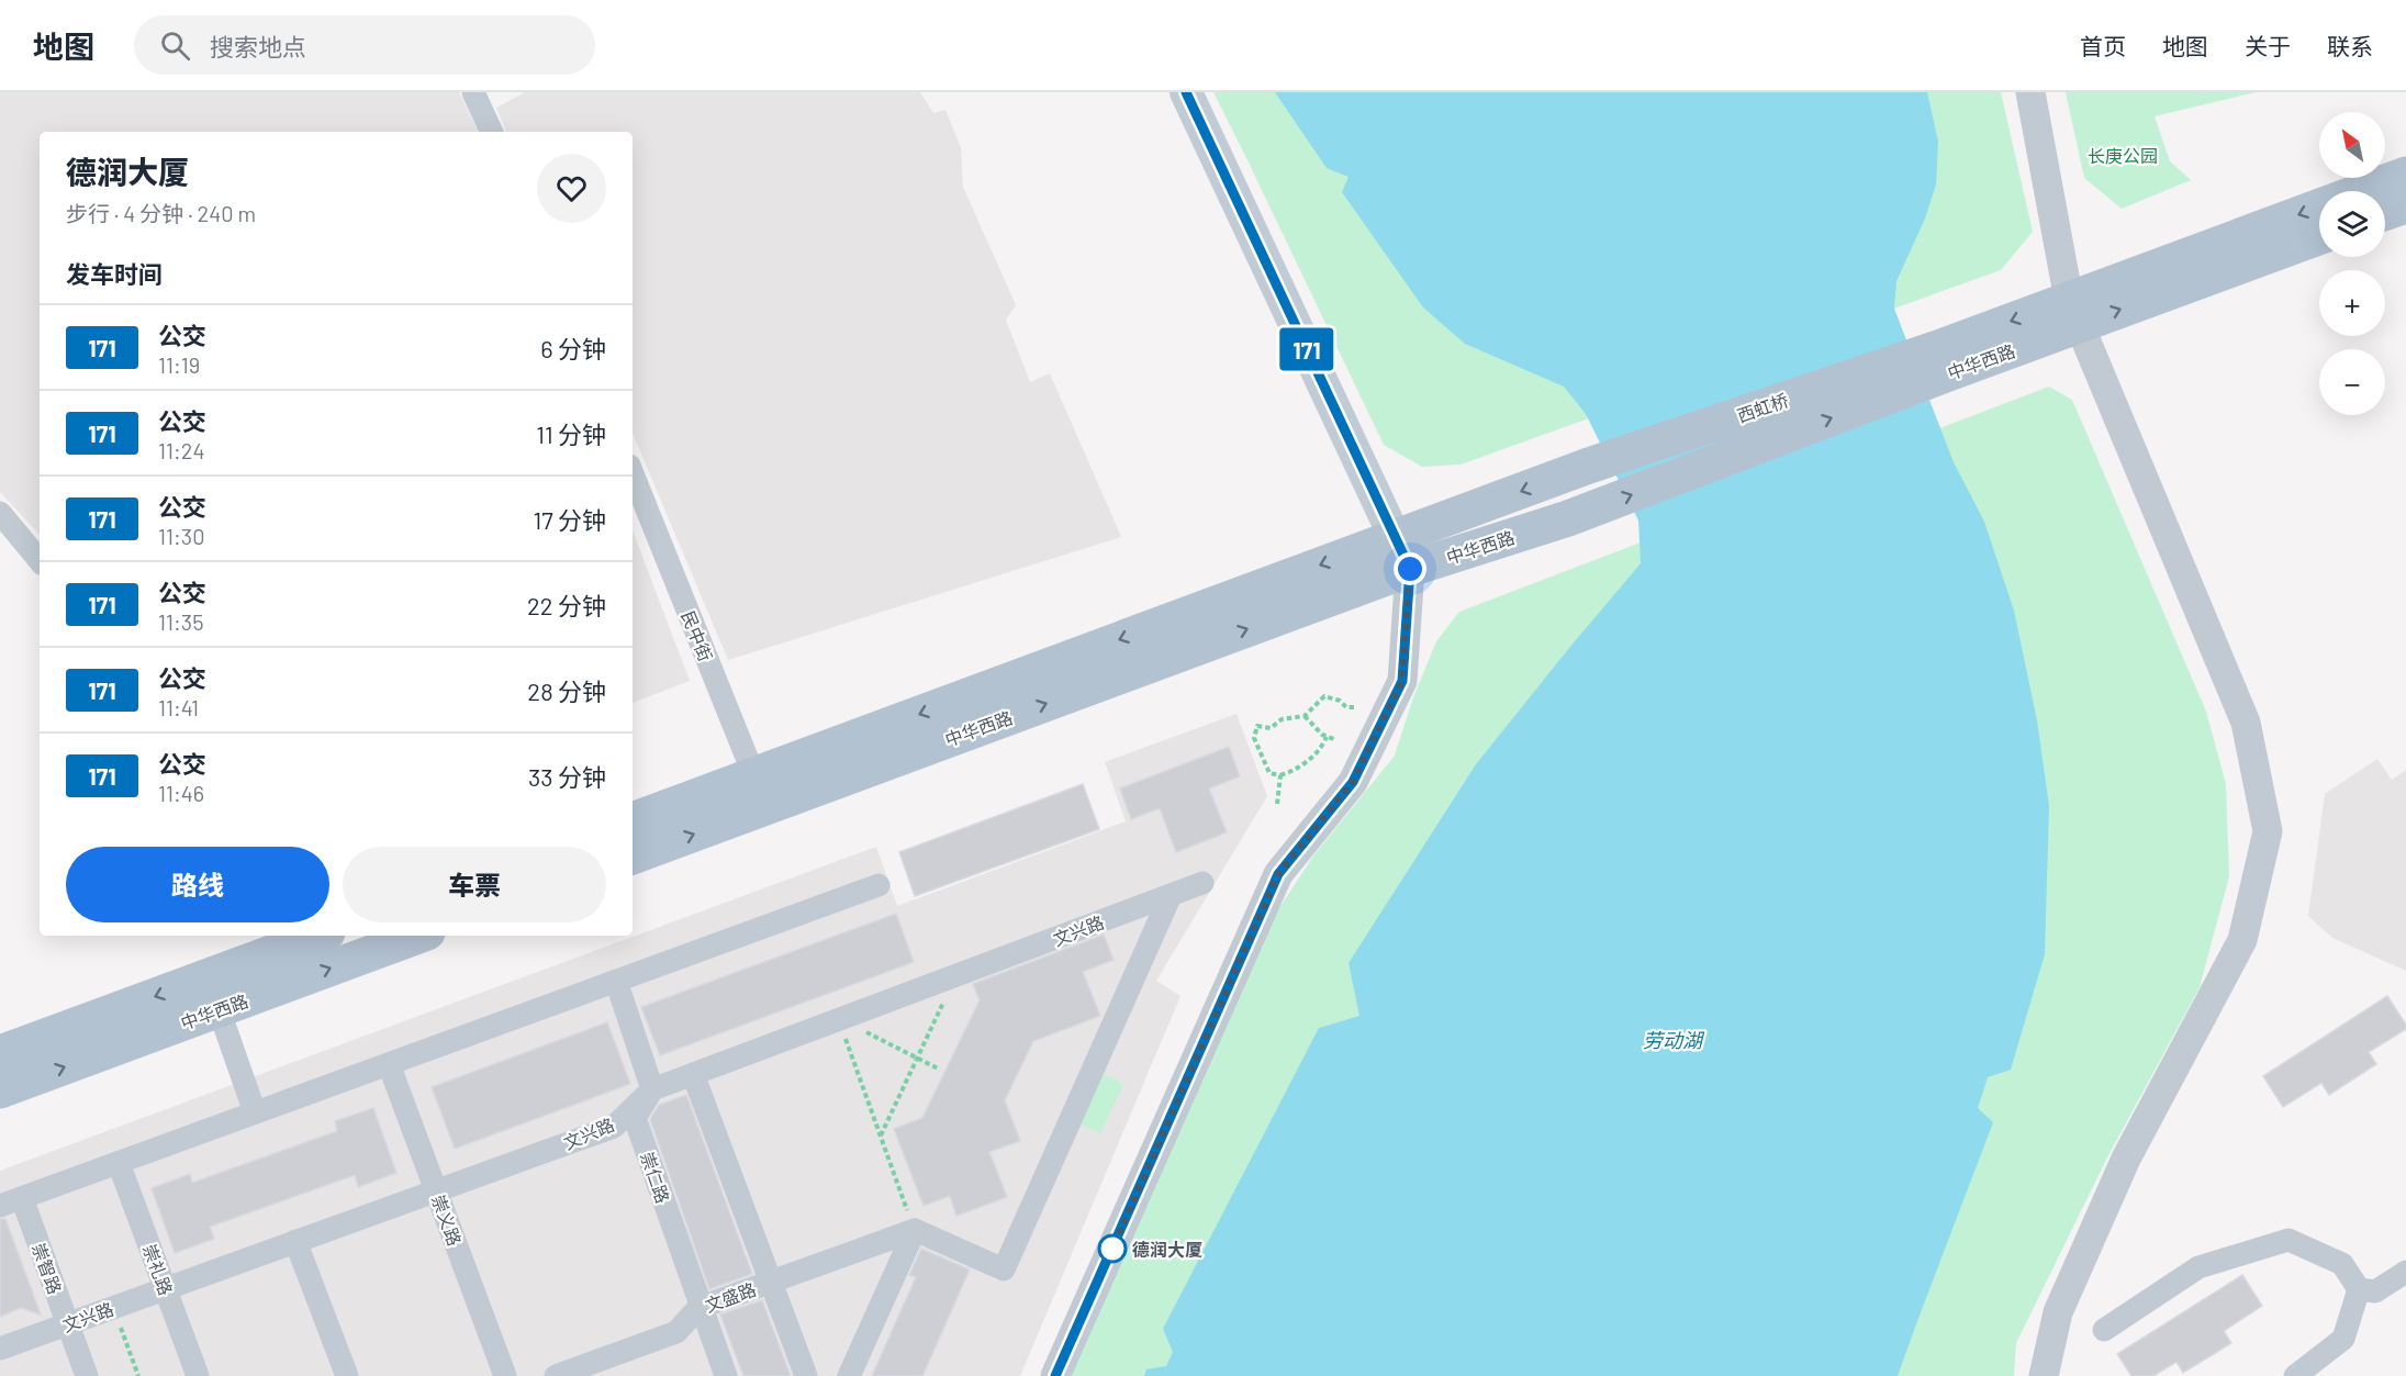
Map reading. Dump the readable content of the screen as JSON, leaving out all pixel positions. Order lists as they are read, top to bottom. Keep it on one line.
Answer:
{"streets":{"main road":["中华西路","西虹桥"],"street":["民中街","文兴路","崇仁路","崇义路","崇智路","崇礼路","文盛路"]},"crossings":[["中华西路","西虹桥"],["中华西路","民中街"],["文兴路","崇仁路"],["文兴路","崇义路"],["文兴路","崇智路"],["文兴路","崇礼路"],["崇仁路","文盛路"]],"water":["劳动湖"],"parks":["长庚公园"],"places":["德润大厦"],"lines":["bus line 171"],"north":"top left","page":{"header":"地图","search":"搜索地点","nav":["首页","地图","关于","联系"],"on_map":"171","map_buttons":["+","−"],"heading":[["德润大厦","步行 · 4 分钟 · 240 m"],"发车时间"],"list":[{"mark":"171","name":"公交","note":"11:19","value":"6 分钟"},{"mark":"171","name":"公交","note":"11:24","value":"11 分钟"},{"mark":"171","name":"公交","note":"11:30","value":"17 分钟"},{"mark":"171","name":"公交","note":"11:35","value":"22 分钟"},{"mark":"171","name":"公交","note":"11:41","value":"28 分钟"},{"mark":"171","name":"公交","note":"11:46","value":"33 分钟"}],"buttons":["路线","车票"]}}
